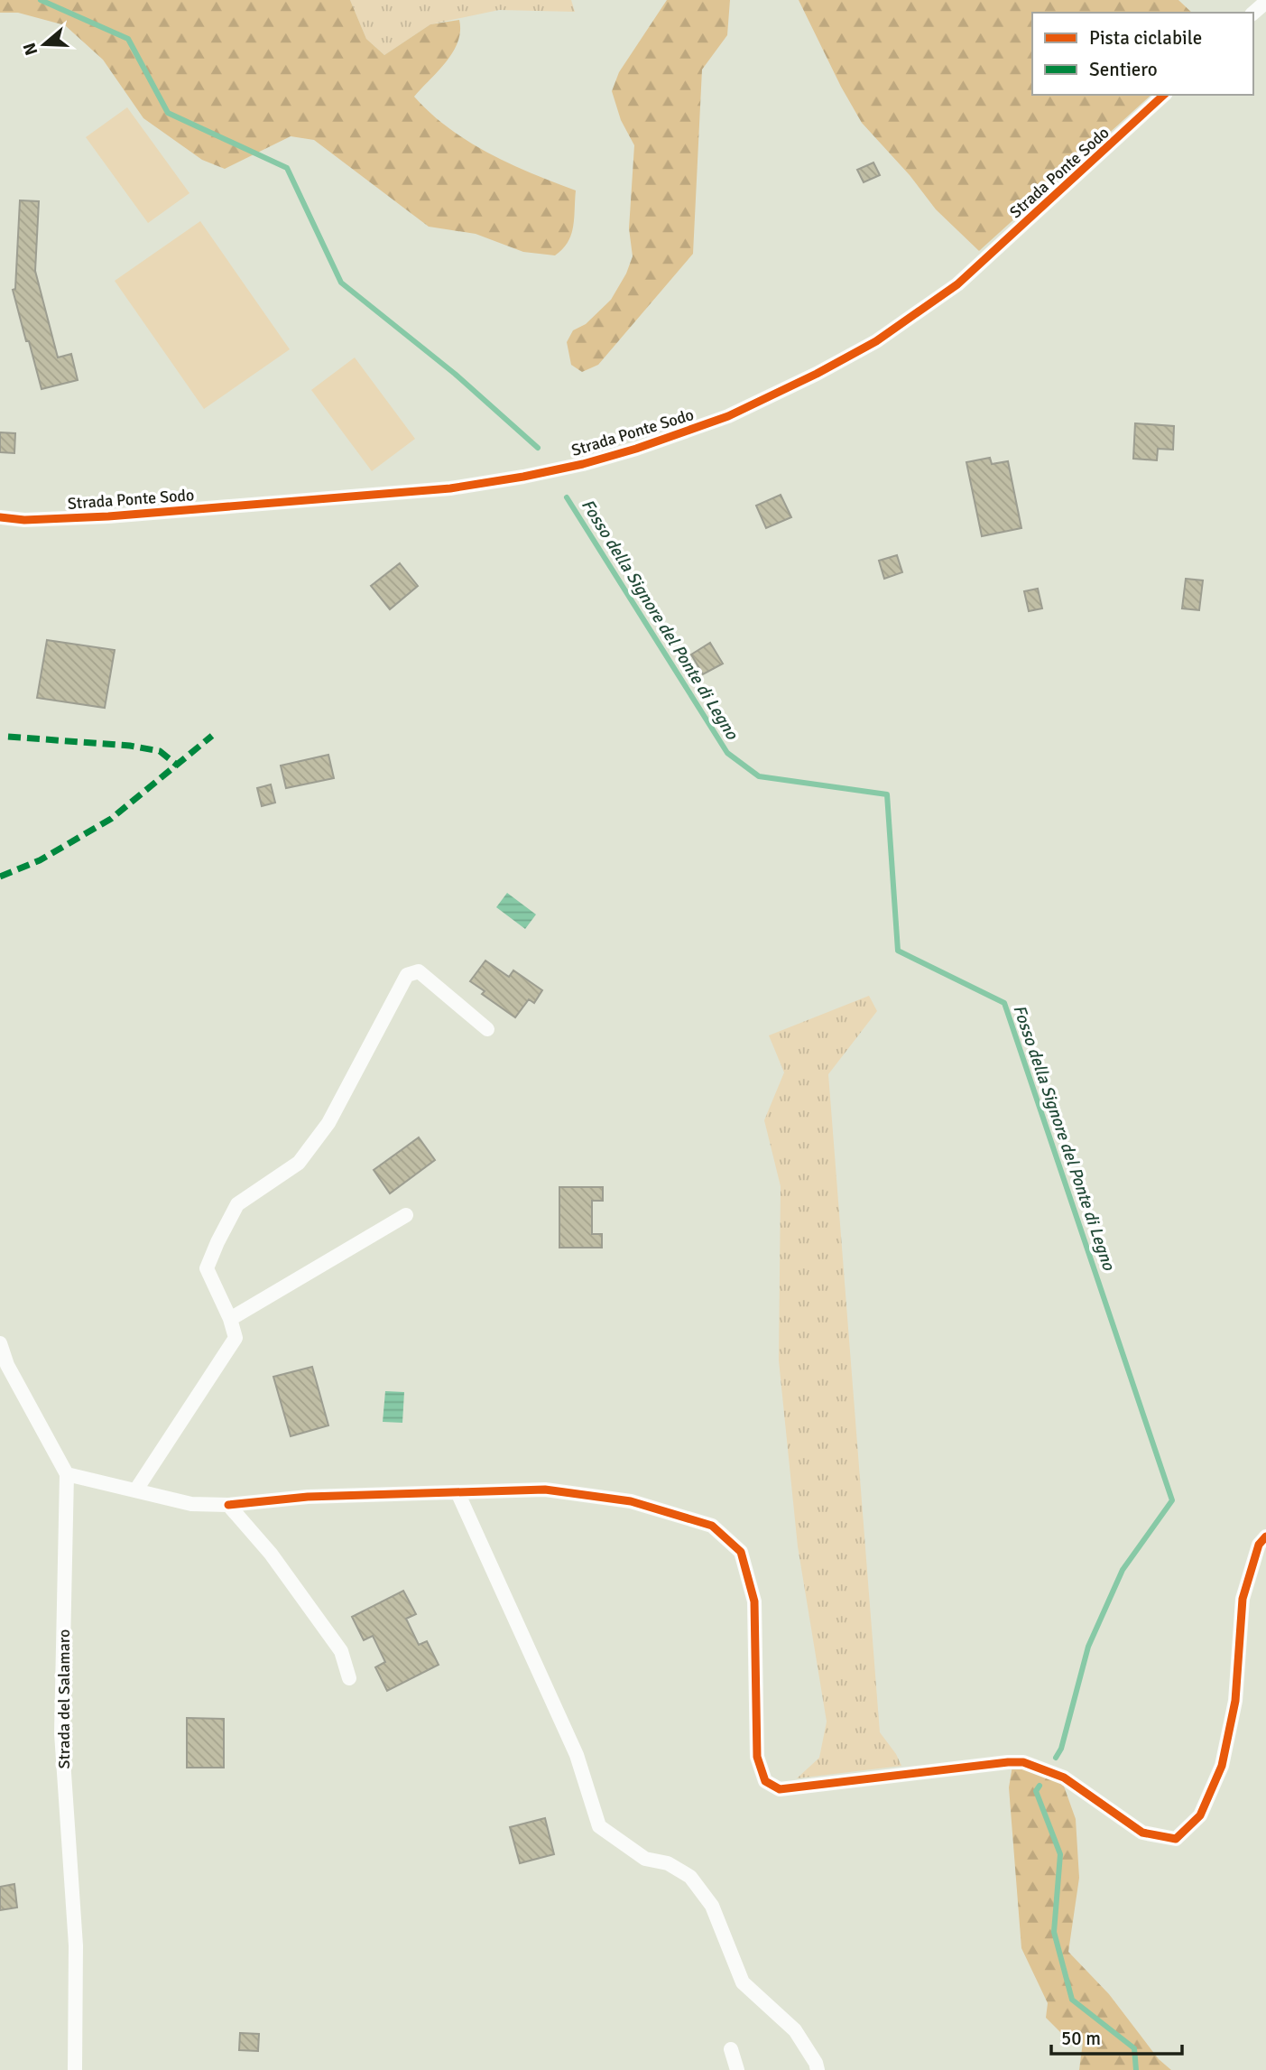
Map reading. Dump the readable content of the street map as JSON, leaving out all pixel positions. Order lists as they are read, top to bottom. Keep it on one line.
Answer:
{"streets":{"street":["Strada Ponte Sodo","Strada del Salamaro"]},"water":["Fosso della Signore del Ponte di Legno"],"legend":["Pista ciclabile","Sentiero"],"scale_bar":"50 m","north":"left"}
